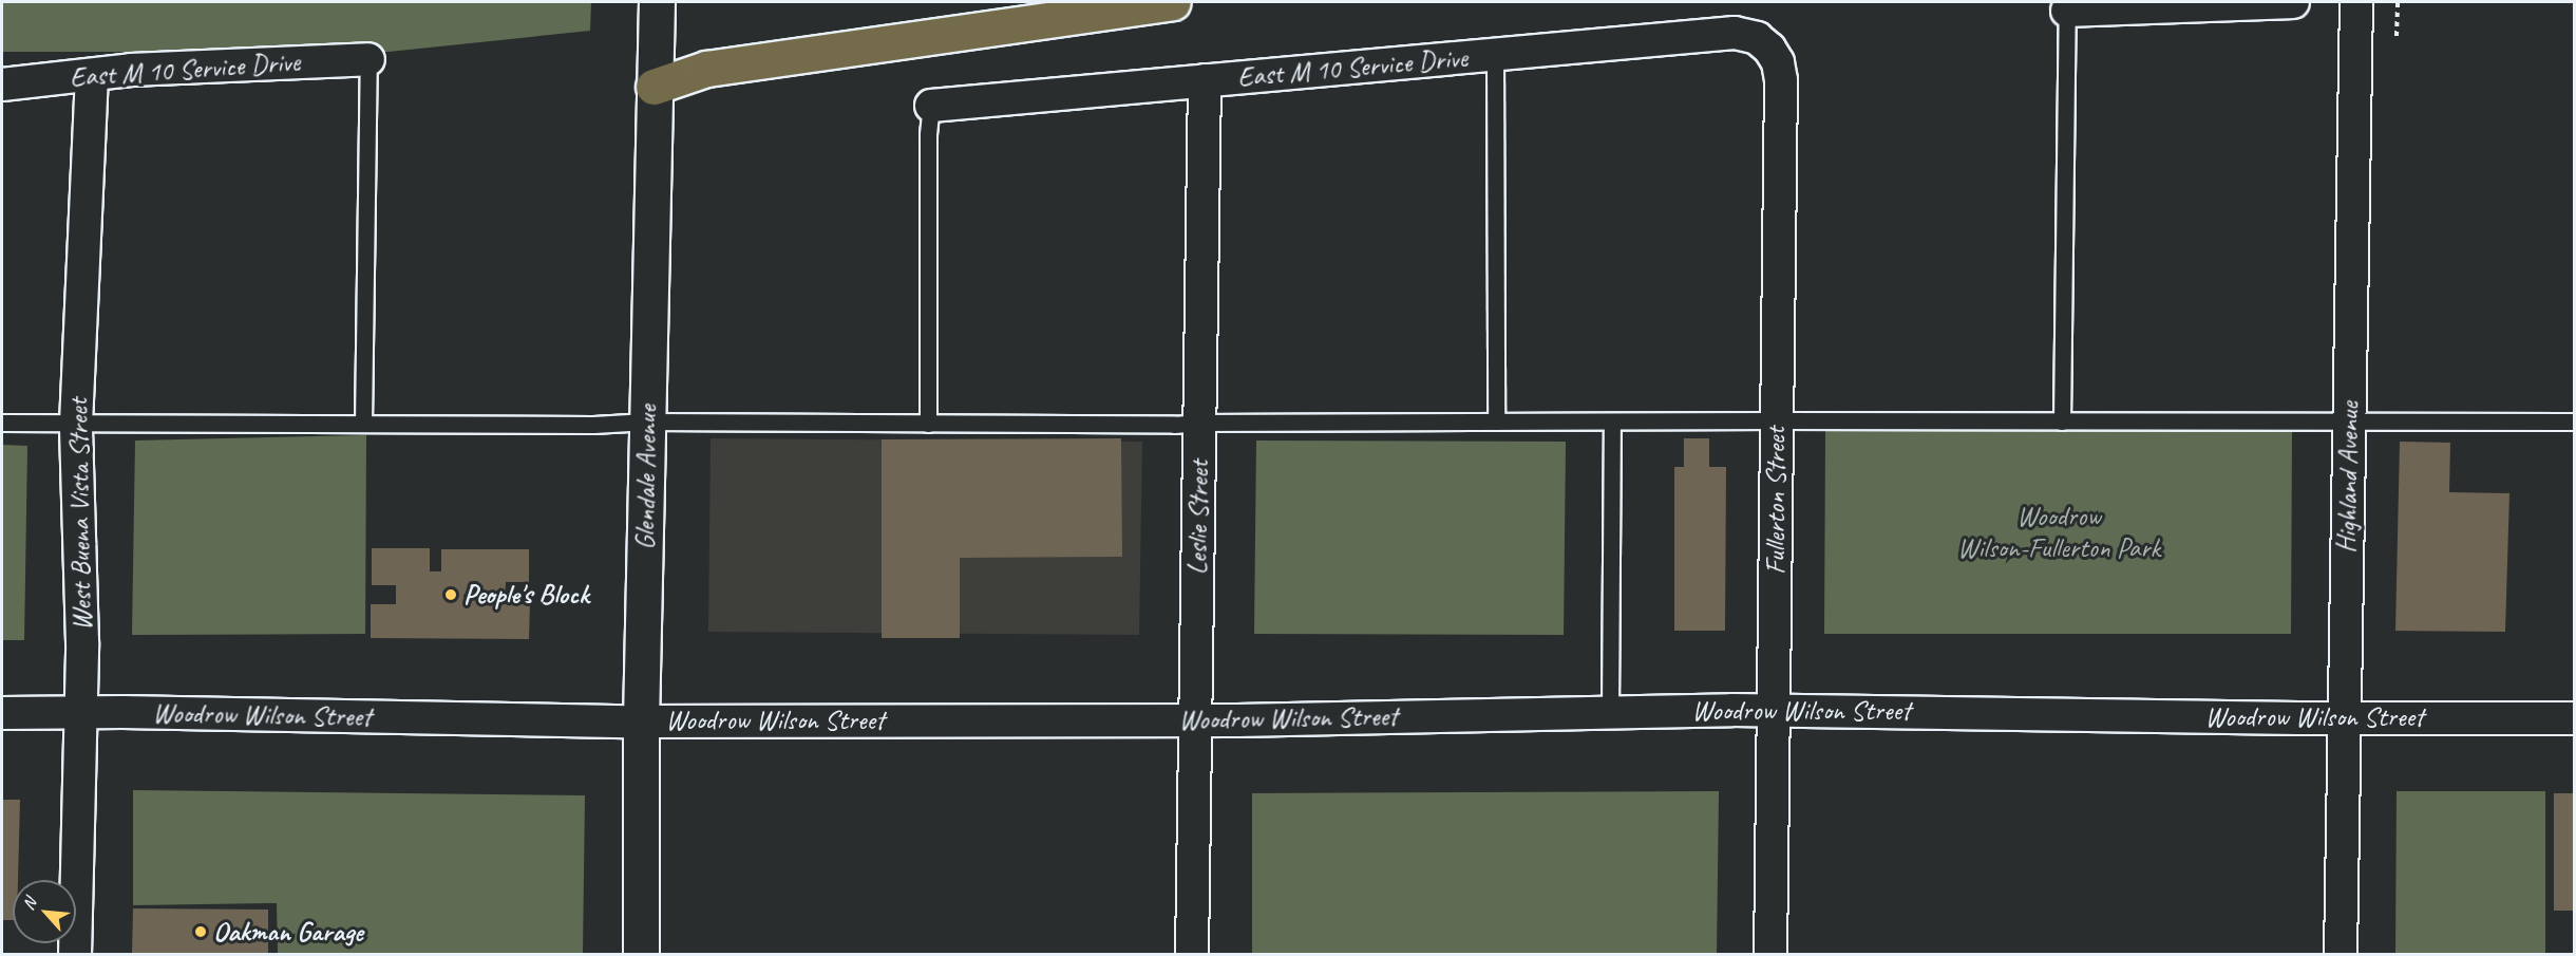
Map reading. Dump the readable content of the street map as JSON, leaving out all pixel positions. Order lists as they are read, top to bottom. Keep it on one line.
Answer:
{"streets":{"street":["East M 10 Service Drive","Glendale Avenue","Highland Avenue","Fullerton Street","West Buena Vista Street","Leslie Street","Woodrow Wilson Street"]},"crossings":[["East M 10 Service Drive","Fullerton Street"],["East M 10 Service Drive","West Buena Vista Street"],["East M 10 Service Drive","Leslie Street"],["Glendale Avenue","Woodrow Wilson Street"],["Highland Avenue","Woodrow Wilson Street"],["Fullerton Street","Woodrow Wilson Street"],["West Buena Vista Street","Woodrow Wilson Street"],["Leslie Street","Woodrow Wilson Street"]],"parks":["Woodrow Wilson-Fullerton Park"],"places":["People's Block","Oakman Garage"],"north":"top left"}
